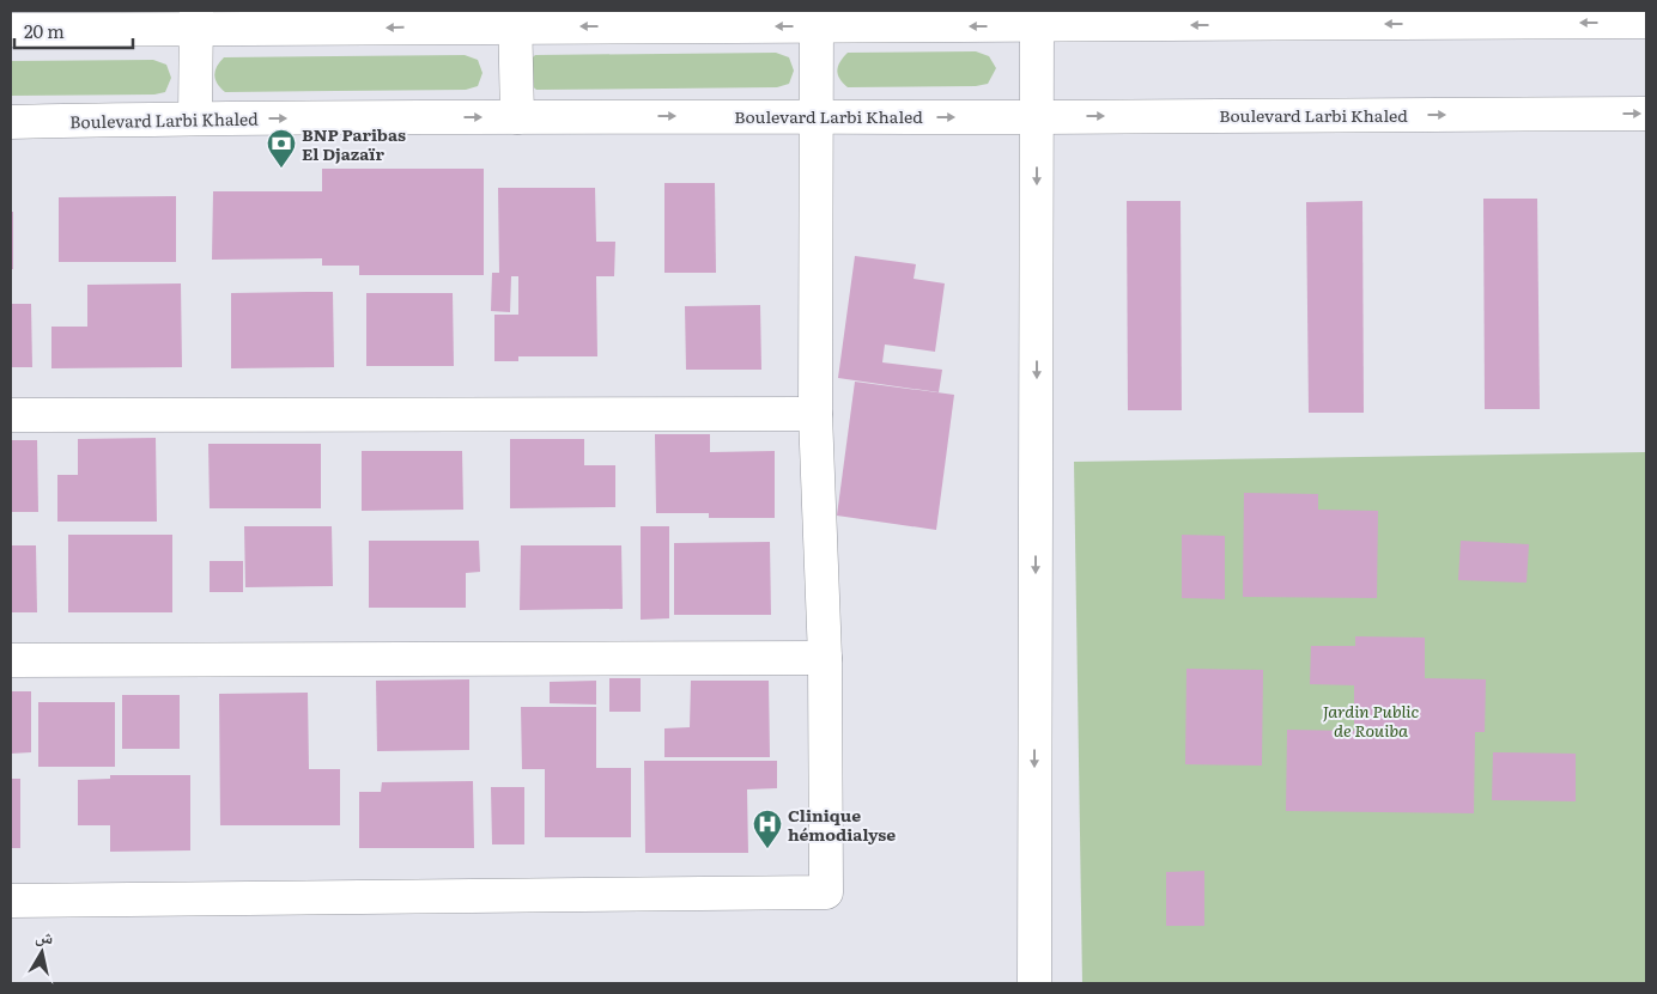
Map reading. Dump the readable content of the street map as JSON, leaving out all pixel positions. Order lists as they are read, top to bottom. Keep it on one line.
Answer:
{"streets":{"main road":["Boulevard Larbi Khaled"]},"parks":["Jardin Public de Rouiba"],"places":{"bank":["BNP Paribas El Djazaïr"],"hospital":["Clinique hémodialyse"]},"scale_bar":"20 m","north":"top"}
